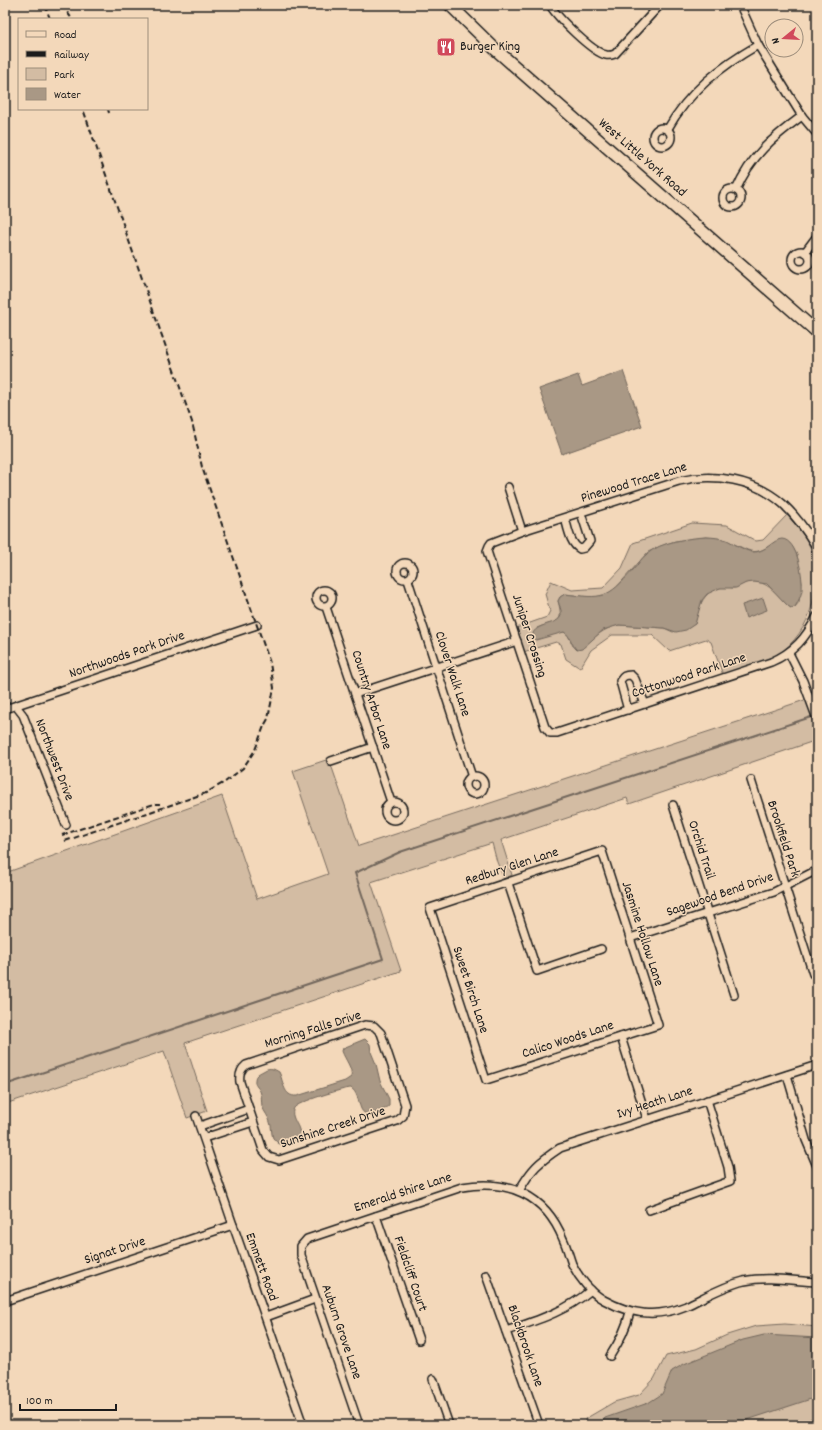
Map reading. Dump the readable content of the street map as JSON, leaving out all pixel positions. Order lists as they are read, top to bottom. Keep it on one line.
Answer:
{"streets":{"main road":["West Little York Road"],"street":["Pinewood Trace Lane","Juniper Crossing","Northwoods Park Drive","Clover Walk Lane","Cottonwood Park Lane","Country Arbor Lane","Northwest Drive","Brookfield Park","Orchid Trail","Redbury Glen Lane","Sagewood Bend Drive","Jasmine Hollow Lane","Sweet Birch Lane","Morning Falls Drive","Calico Woods Lane","Ivy Heath Lane","Sunshine Creek Drive","Emerald Shire Lane","Signat Drive","Emmett Road","Fieldcliff Court","Auburn Grove Lane","Blackbrook Lane"]},"crossings":[["Pinewood Trace Lane","Juniper Crossing"],["Juniper Crossing","Cottonwood Park Lane"],["Northwoods Park Drive","Northwest Drive"],["Brookfield Park","Sagewood Bend Drive"],["Orchid Trail","Sagewood Bend Drive"],["Redbury Glen Lane","Jasmine Hollow Lane"],["Redbury Glen Lane","Sweet Birch Lane"],["Sagewood Bend Drive","Jasmine Hollow Lane"],["Jasmine Hollow Lane","Calico Woods Lane"],["Sweet Birch Lane","Calico Woods Lane"],["Morning Falls Drive","Sunshine Creek Drive"],["Ivy Heath Lane","Emerald Shire Lane"],["Emerald Shire Lane","Fieldcliff Court"],["Emerald Shire Lane","Auburn Grove Lane"],["Signat Drive","Emmett Road"]],"places":{"restaurant":["Burger King"]},"legend":["Road","Railway","Park","Water"],"scale_bar":"100 m","north":"left"}
